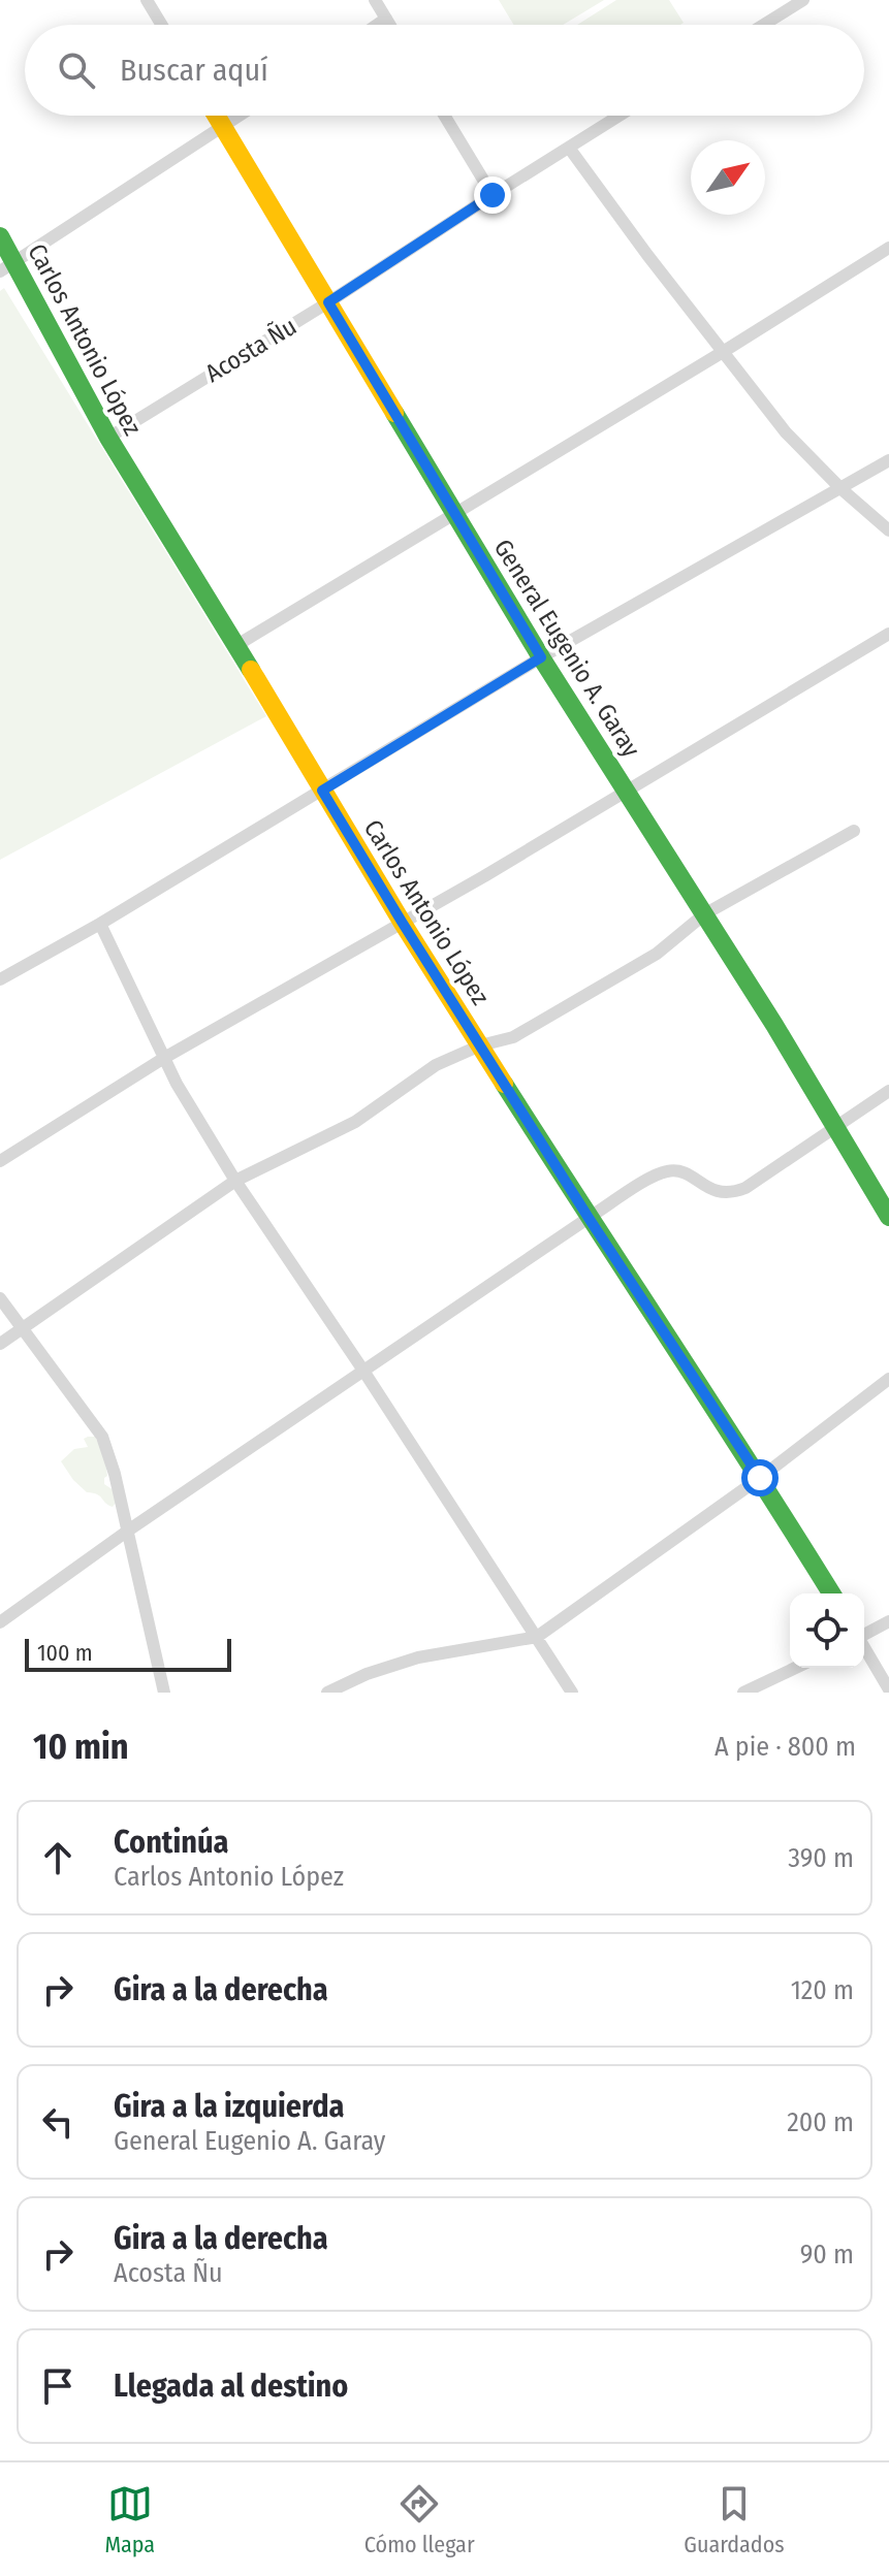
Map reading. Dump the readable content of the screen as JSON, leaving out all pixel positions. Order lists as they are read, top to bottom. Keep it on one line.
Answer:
{"streets":{"street":["Carlos Antonio López","Acosta Ñu","General Eugenio A. Garay"]},"crossings":[["Carlos Antonio López","Acosta Ñu"],["Acosta Ñu","General Eugenio A. Garay"]],"scale_bar":"100 m","north":"top right","page":{"search":"Buscar aquí","scale":"100 m","heading":["10 min","A pie · 800 m"],"list":[["Continúa","Carlos Antonio López","390 m"],["Gira a la derecha","120 m"],["Gira a la izquierda","General Eugenio A. Garay","200 m"],["Gira a la derecha","Acosta Ñu","90 m"],"Llegada al destino"],"nav":["Mapa","Cómo llegar","Guardados"]}}
